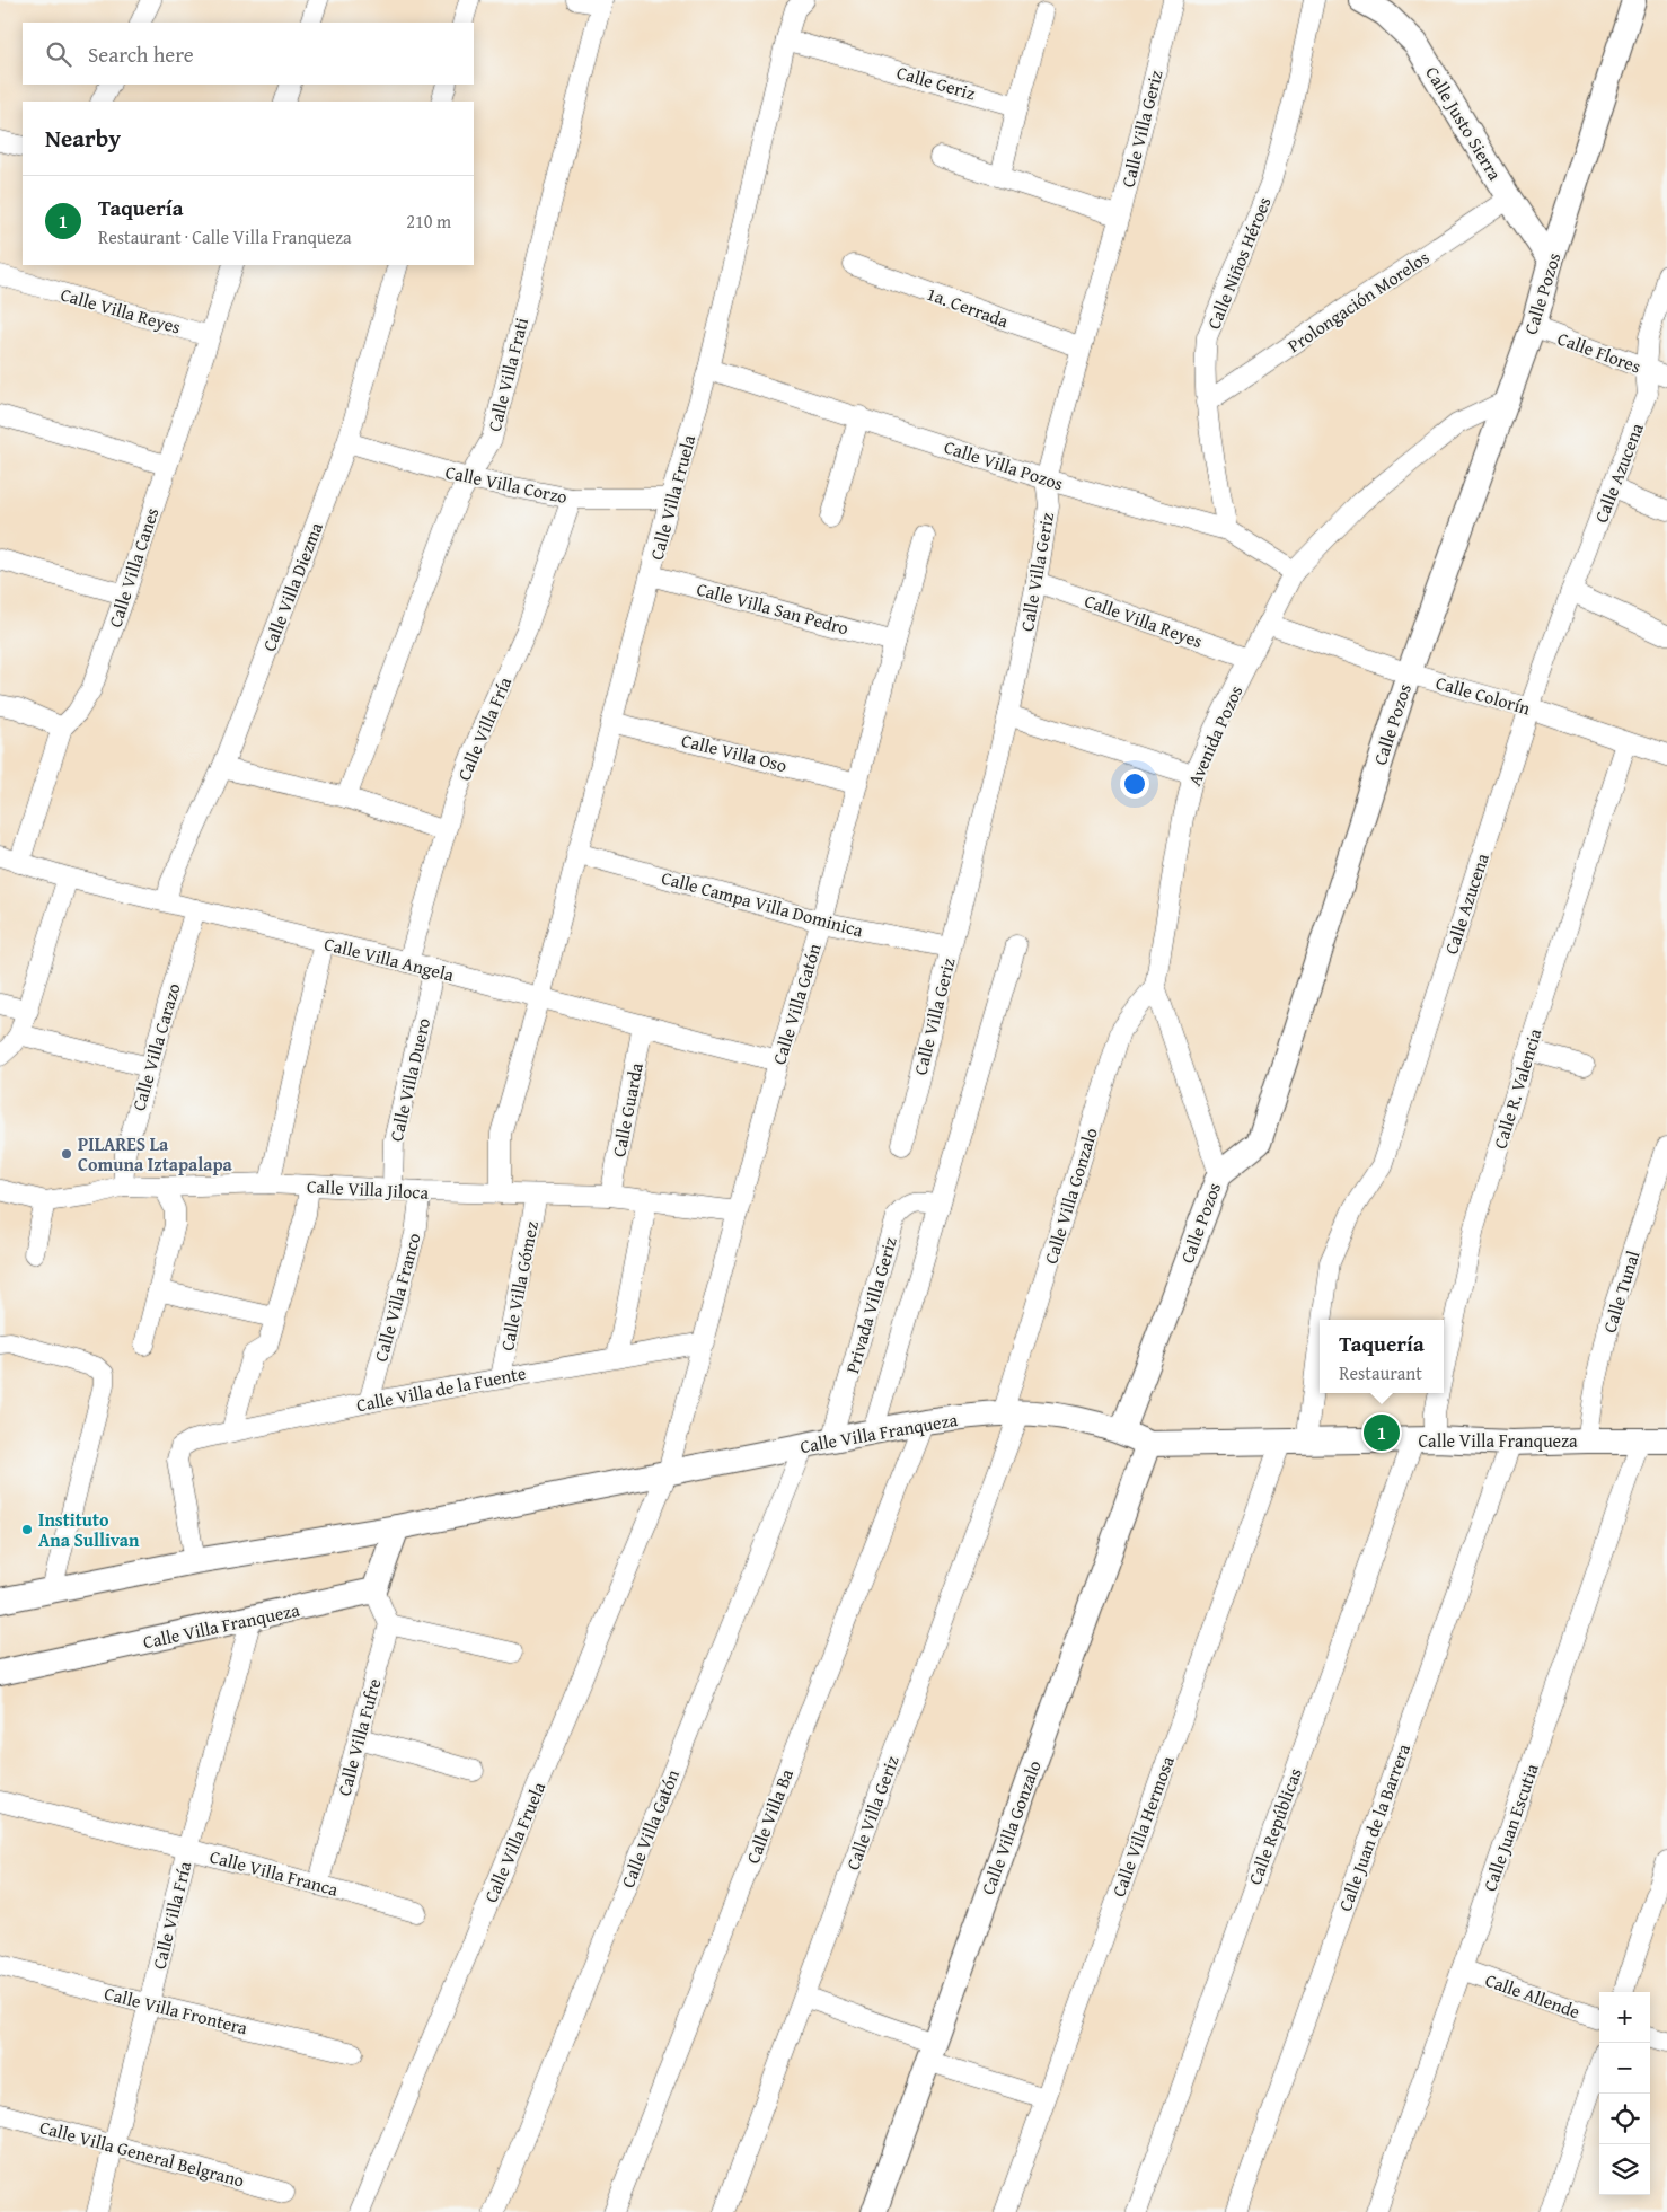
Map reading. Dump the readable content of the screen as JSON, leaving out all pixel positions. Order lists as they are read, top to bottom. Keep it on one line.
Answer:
{"streets":{"street":["Calle Geriz","Calle Justo Sierra","Calle Villa Geriz","Calle Niños Héroes","Calle Pozos","Prolongación Morelos","1a. Cerrada","Calle Villa Reyes","Calle Flores","Calle Villa Frati","Calle Villa Pozos","Calle Azucena","Calle Villa Corzo","Calle Villa Fruela","Calle Villa Canes","Calle Villa Diezma","Calle Villa San Pedro","Calle Colorín","Calle Villa Fría","Avenida Pozos","Calle Villa Oso","Calle Campa Villa Dominica","Calle Villa Angela","Calle Villa Gatón","Calle Villa Carazo","Calle Villa Duero","Calle R. Valencia","Calle Guarda","Calle Villa Jiloca","Calle Villa Gonzalo","Calle Villa Gómez","Calle Tunal","Calle Villa Franco","Privada Villa Geriz","Calle Villa de la Fuente","Calle Villa Franqueza","Calle Villa Fufre","Calle Villa Ba","Calle Villa Hermosa","Calle Repúblicas","Calle Juan de la Barrera","Calle Juan Escutia","Calle Villa Franca","Calle Allende","Calle Villa Frontera","Calle Villa General Belgrano"]},"crossings":[["Calle Geriz","Calle Villa Fruela"],["Calle Justo Sierra","Calle Pozos"],["Calle Justo Sierra","Prolongación Morelos"],["Calle Villa Geriz","1a. Cerrada"],["Calle Villa Geriz","Calle Villa Reyes"],["Calle Villa Geriz","Calle Villa Pozos"],["Calle Villa Geriz","Calle Campa Villa Dominica"],["Calle Villa Geriz","Calle Villa Gonzalo"],["Calle Villa Geriz","Calle Villa Franqueza"],["Calle Niños Héroes","Prolongación Morelos"],["Calle Niños Héroes","Calle Villa Pozos"],["Calle Pozos","Calle Flores"],["Calle Pozos","Calle Colorín"],["Calle Pozos","Avenida Pozos"],["Calle Pozos","Calle Villa Franqueza"],["Calle Villa Reyes","Calle Villa Canes"],["Calle Villa Reyes","Avenida Pozos"],["Calle Flores","Calle Azucena"],["Calle Villa Frati","Calle Villa Corzo"],["Calle Villa Pozos","Calle Villa Fruela"],["Calle Villa Pozos","Avenida Pozos"],["Calle Azucena","Calle Colorín"],["Calle Azucena","Calle Villa Franqueza"],["Calle Villa Corzo","Calle Villa Fruela"],["Calle Villa Corzo","Calle Villa Diezma"],["Calle Villa Corzo","Calle Villa Fría"],["Calle Villa Fruela","Calle Villa San Pedro"],["Calle Villa Fruela","Calle Villa Oso"],["Calle Villa Fruela","Calle Campa Villa Dominica"],["Calle Villa Fruela","Calle Villa Angela"],["Calle Villa Fruela","Calle Villa Gatón"],["Calle Villa Fruela","Calle Villa Franqueza"],["Calle Villa Canes","Calle Villa Angela"],["Calle Villa Diezma","Calle Villa Angela"],["Calle Villa San Pedro","Calle Villa Gatón"],["Calle Colorín","Avenida Pozos"],["Calle Colorín","Calle R. Valencia"],["Calle Villa Fría","Calle Villa Angela"],["Calle Villa Fría","Calle Villa Franqueza"],["Calle Villa Fría","Calle Villa Franca"],["Calle Villa Fría","Calle Villa Frontera"],["Calle Villa Fría","Calle Villa General Belgrano"],["Avenida Pozos","Calle Villa Gonzalo"],["Calle Villa Oso","Calle Villa Gatón"],["Calle Campa Villa Dominica","Calle Villa Gatón"],["Calle Villa Angela","Calle Villa Gatón"],["Calle Villa Angela","Calle Villa Carazo"],["Calle Villa Angela","Calle Villa Duero"],["Calle Villa Angela","Calle Guarda"],["Calle Villa Gatón","Calle Villa Jiloca"],["Calle Villa Gatón","Calle Villa de la Fuente"],["Calle Villa Gatón","Calle Villa Franqueza"],["Calle Villa Carazo","Calle Villa Jiloca"],["Calle Villa Duero","Calle Villa Jiloca"],["Calle R. Valencia","Calle Villa Franqueza"],["Calle R. Valencia","Calle Repúblicas"],["Calle Guarda","Calle Villa Jiloca"],["Calle Villa Jiloca","Calle Villa Gómez"],["Calle Villa Jiloca","Calle Villa Franco"],["Calle Villa Gonzalo","Calle Villa Franqueza"],["Calle Villa Gómez","Calle Villa de la Fuente"],["Calle Tunal","Calle Villa Franqueza"],["Calle Villa Franco","Calle Villa de la Fuente"],["Privada Villa Geriz","Calle Villa Franqueza"],["Calle Villa de la Fuente","Calle Villa Franqueza"],["Calle Villa Franqueza","Calle Villa Ba"],["Calle Villa Franqueza","Calle Villa Hermosa"],["Calle Villa Franqueza","Calle Repúblicas"],["Calle Villa Franqueza","Calle Juan de la Barrera"],["Calle Villa Franqueza","Calle Juan Escutia"],["Calle Villa Fufre","Calle Villa Franca"],["Calle Juan Escutia","Calle Allende"]],"places":["PILARES La Comuna Iztapalapa","Instituto Ana Sullivan"],"page":{"search":"Search here","heading":"Nearby","list":[{"mark":"1","name":"Taquería","note":"Restaurant · Calle Villa Franqueza","value":"210 m"}],"popup":["Taquería","Restaurant"],"pins":"1","map_buttons":["+","−"]}}
